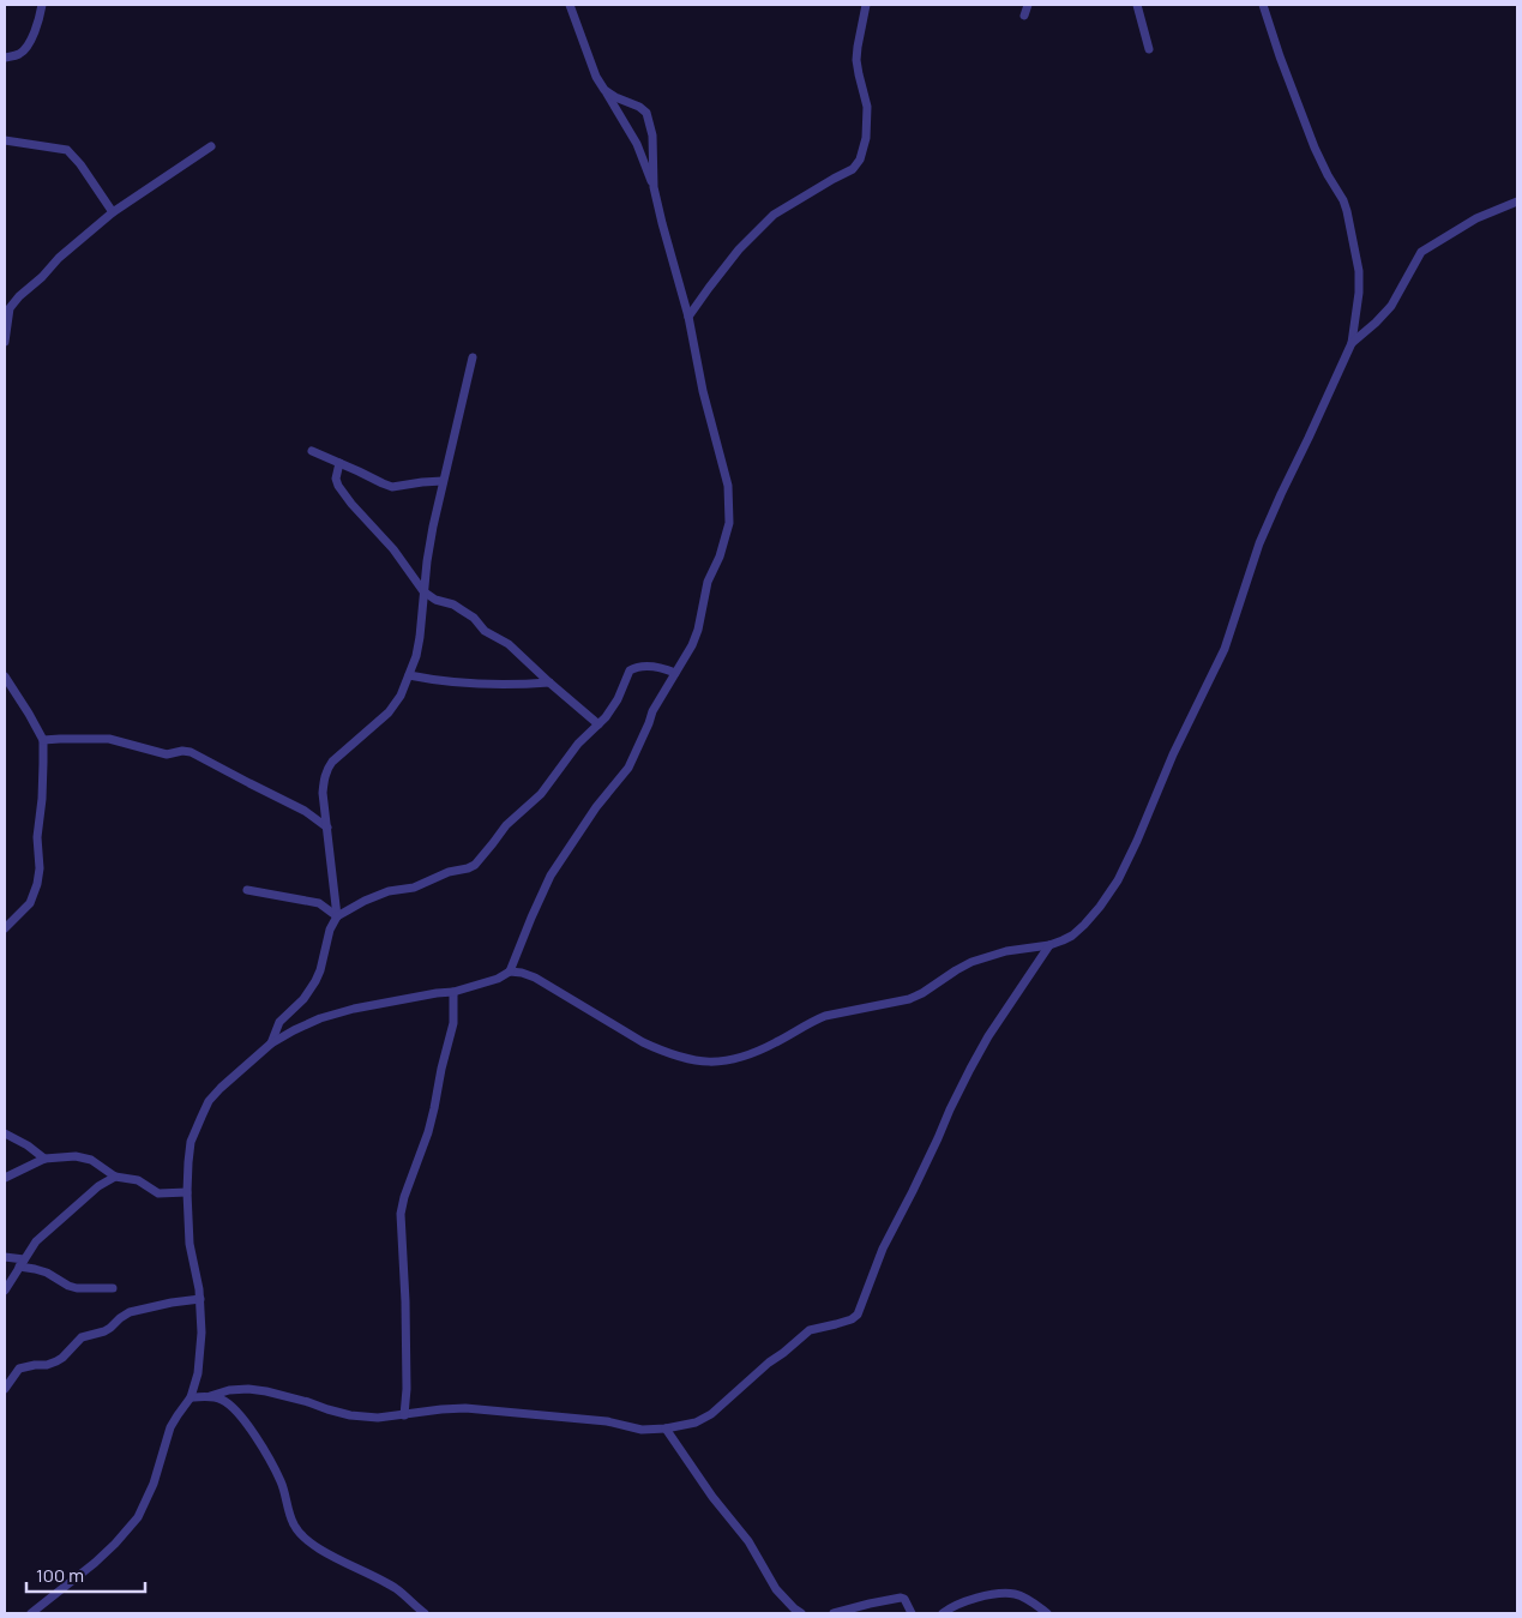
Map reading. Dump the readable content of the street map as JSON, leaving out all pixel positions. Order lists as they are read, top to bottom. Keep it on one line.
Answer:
{"scale_bar":"100 m"}
